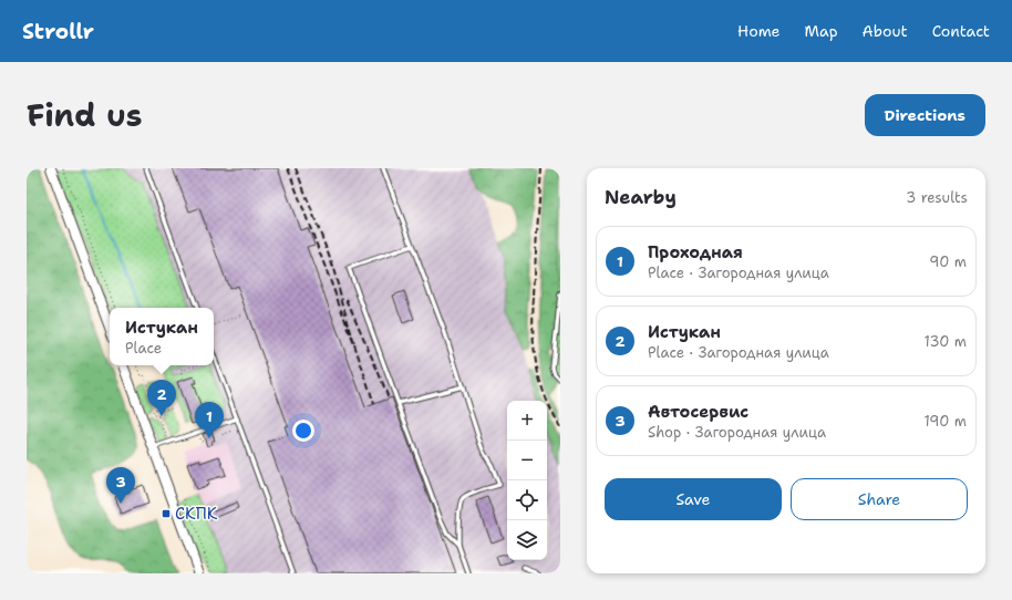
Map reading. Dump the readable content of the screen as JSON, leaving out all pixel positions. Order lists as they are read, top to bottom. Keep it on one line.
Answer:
{"places":{"transit":["СКПК"]},"page":{"header":"Strollr","nav":["Home","Map","About","Contact"],"title":"Find us","buttons":["Directions",["Save","Share"]],"heading":["Nearby","3 results"],"list":[{"mark":"1","name":"Проходная","note":"Place · Загородная улица","value":"90 m"},{"mark":"2","name":"Истукан","note":"Place · Загородная улица","value":"130 m"},{"mark":"3","name":"Автосервис","note":"Shop · Загородная улица","value":"190 m"}],"popup":["Истукан","Place"],"pins":["2","1","3"],"map_buttons":["+","−"]}}
